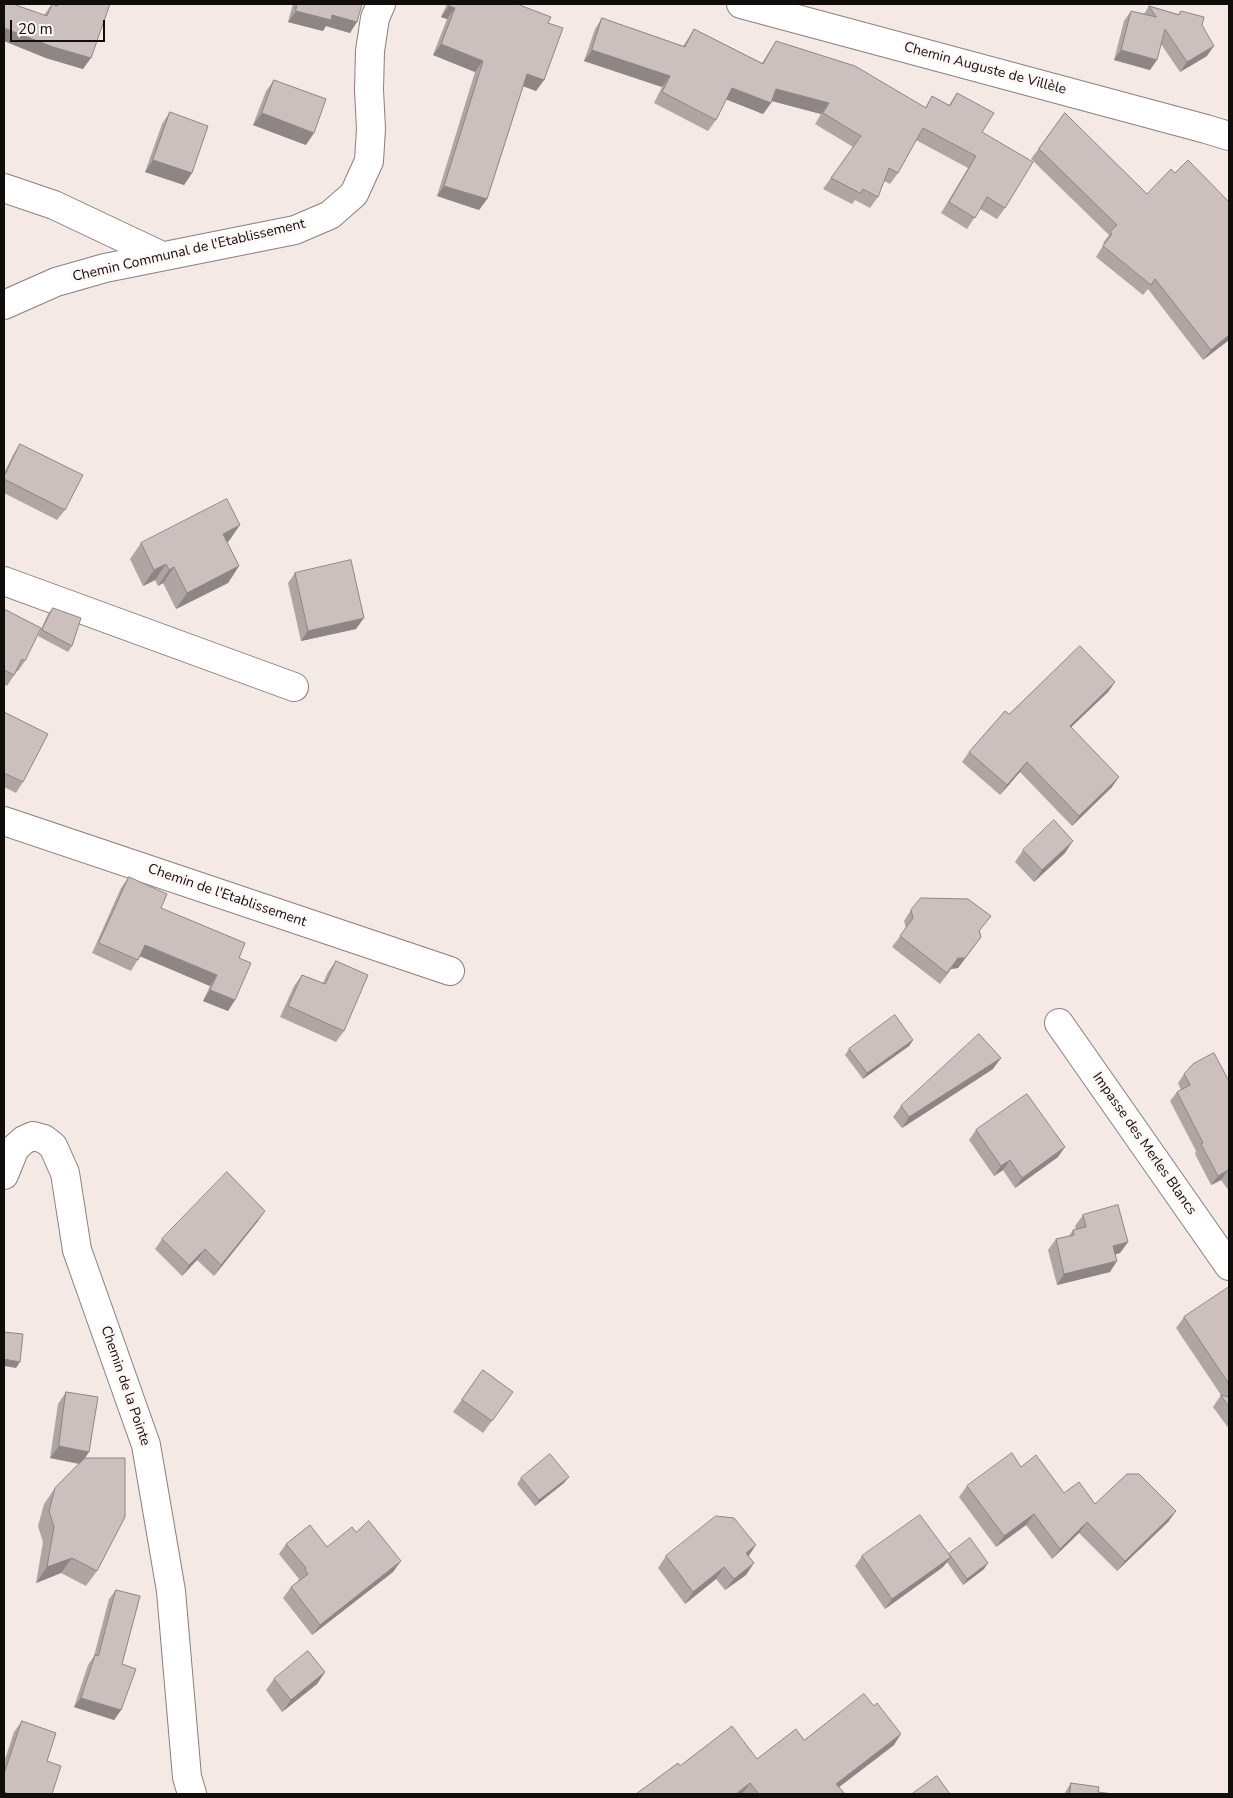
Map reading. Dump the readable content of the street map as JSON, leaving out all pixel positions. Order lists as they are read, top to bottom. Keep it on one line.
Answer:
{"streets":{"street":["Chemin Auguste de Villèle","Chemin Communal de l'Etablissement","Chemin de l'Etablissement","Impasse des Merles Blancs","Chemin de la Pointe"]},"scale_bar":"20 m"}
